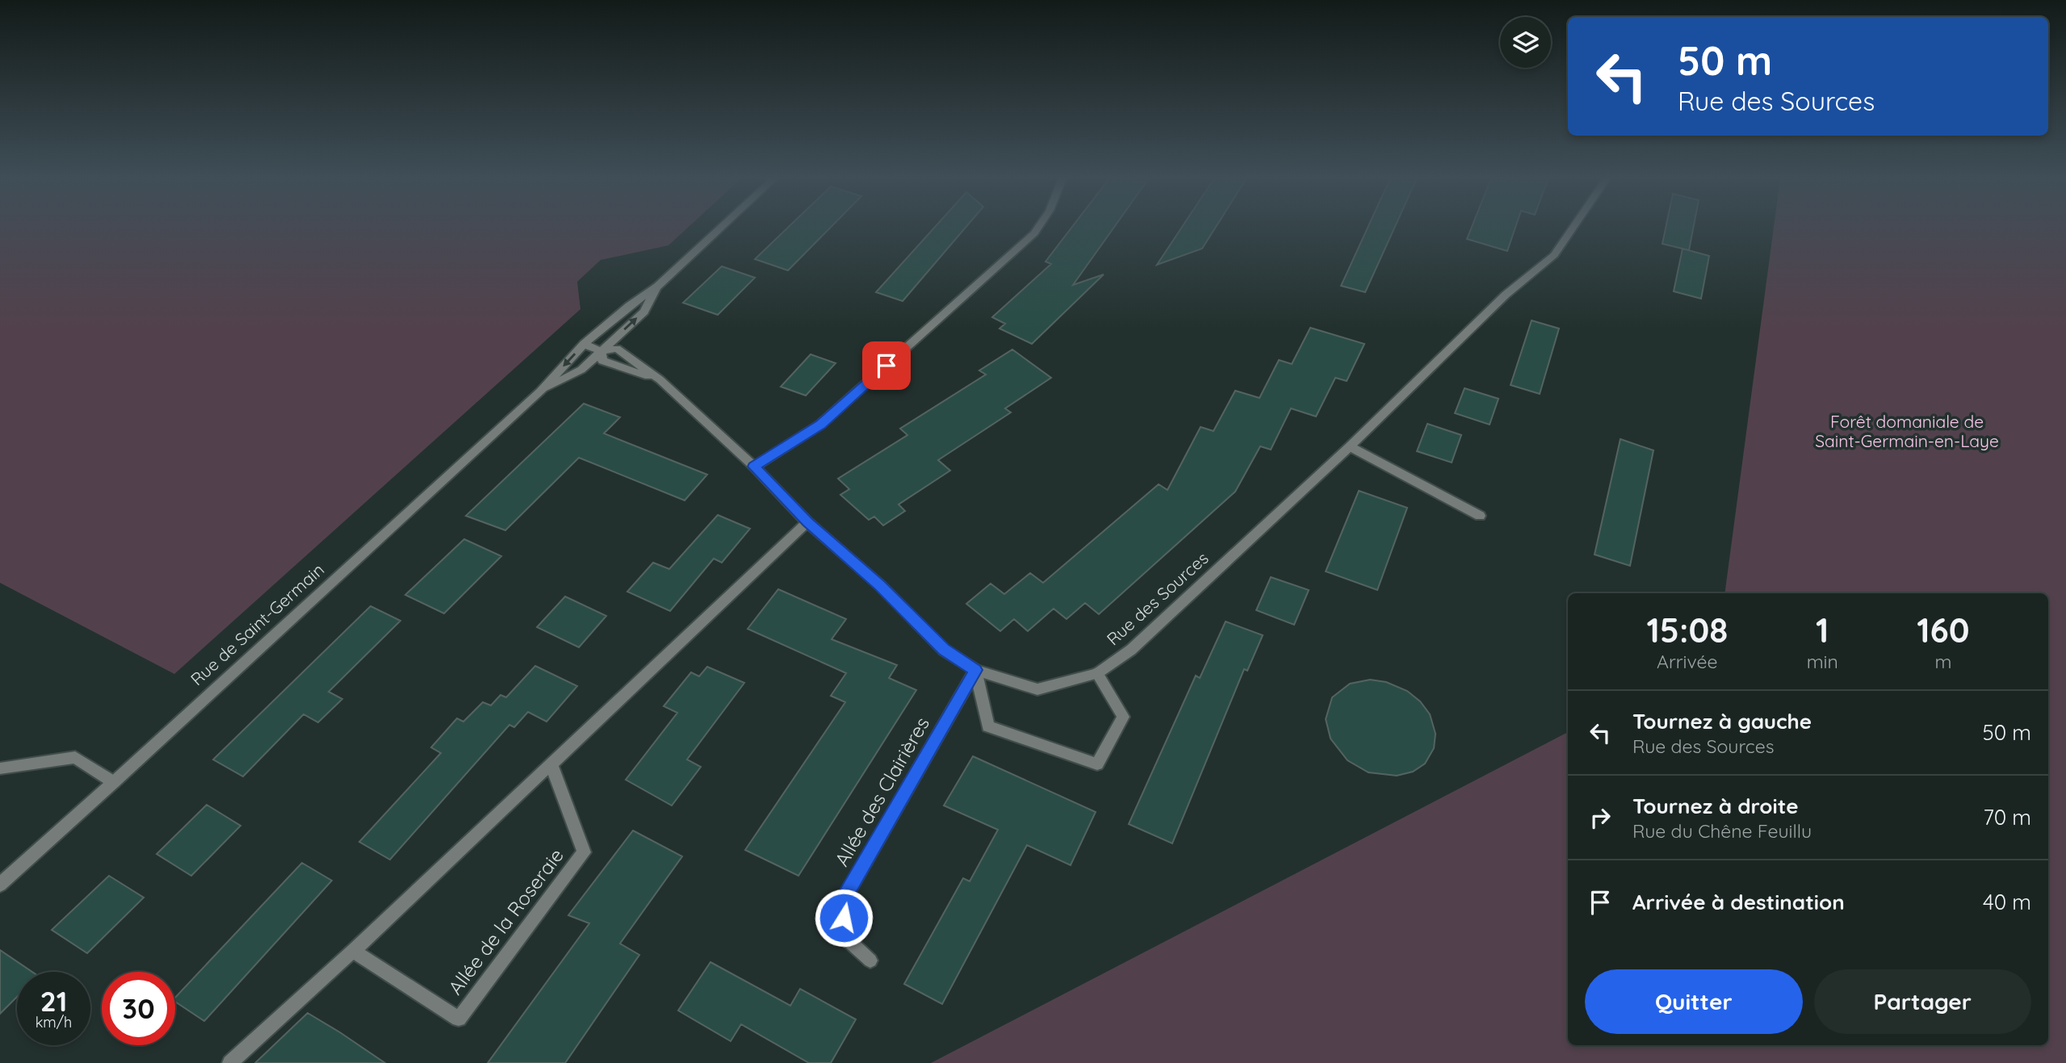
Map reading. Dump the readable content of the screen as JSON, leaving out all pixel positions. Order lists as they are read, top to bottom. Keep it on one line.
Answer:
{"streets":{"street":["Rue des Sources","Rue de Saint-Germain","Allée des Clairières","Allée de la Roseraie"]},"crossings":[["Rue des Sources","Rue de Saint-Germain"],["Rue des Sources","Allée des Clairières"]],"parks":["Forêt domaniale de Saint-Germain-en-Laye"],"page":{"turn":["50 m","Rue des Sources"],"eta":["15:08","Arrivée","1","min","160","m"],"list":[{"name":"Tournez à gauche","note":"Rue des Sources","value":"50 m"},{"name":"Tournez à droite","note":"Rue du Chêne Feuillu","value":"70 m"},{"name":"Arrivée à destination","value":"40 m"}],"buttons":["Quitter","Partager"],"speed":"21 km/h","limit":"30"}}
